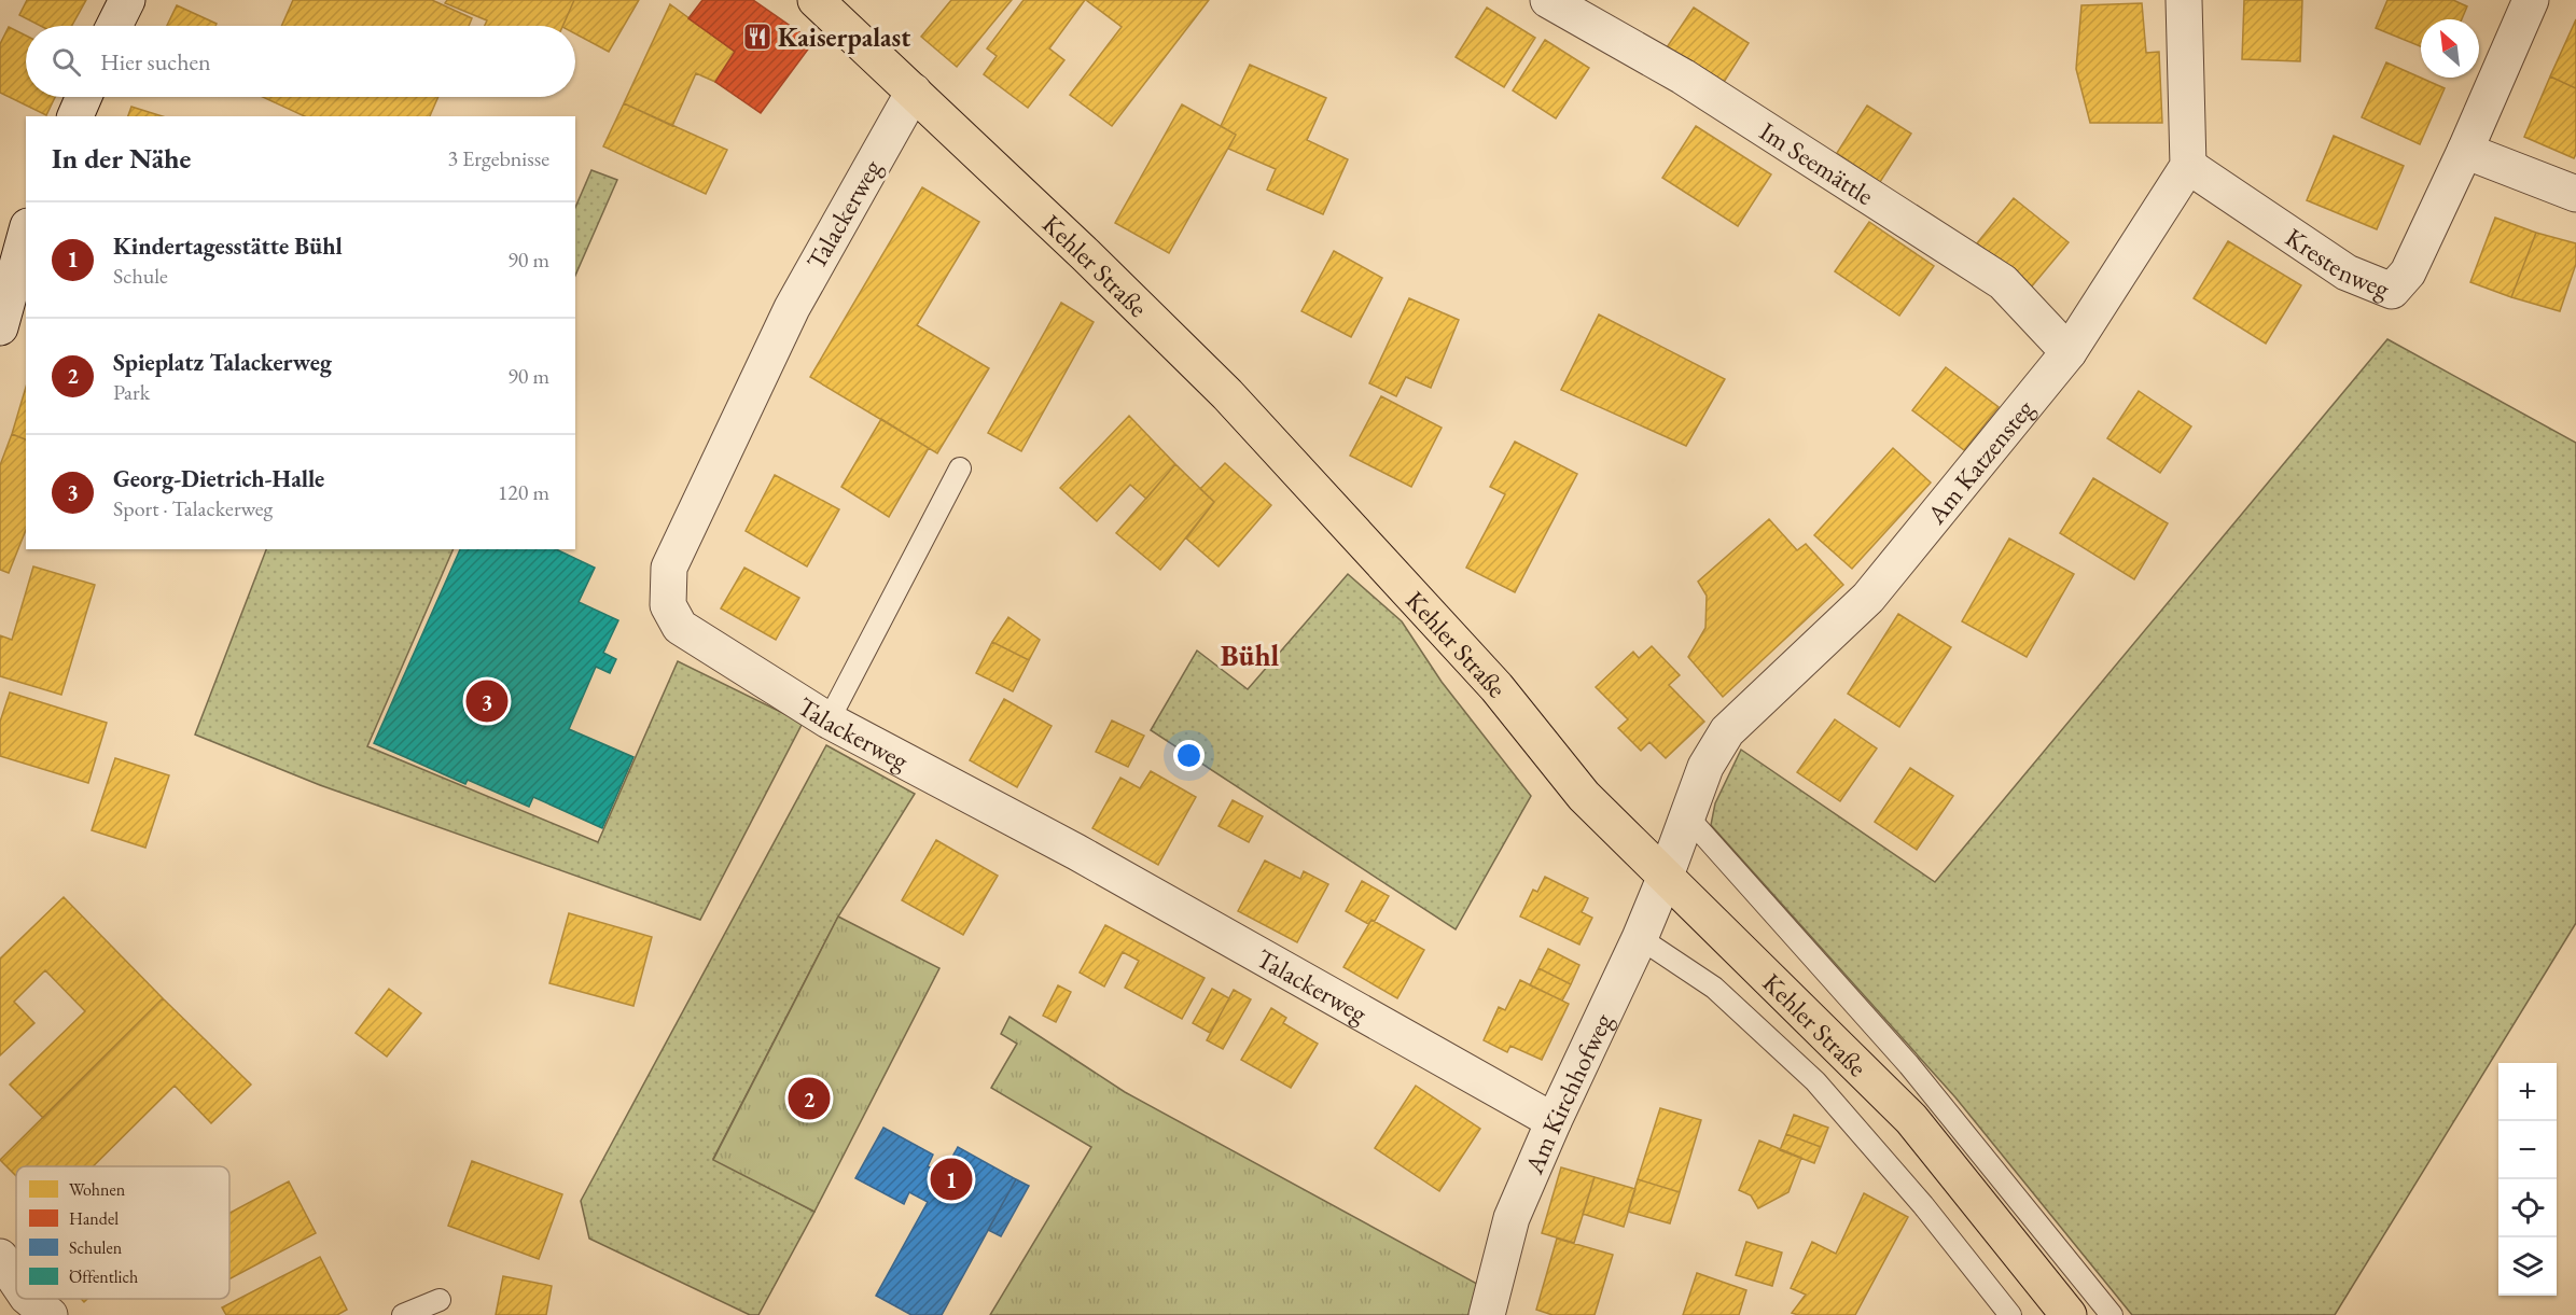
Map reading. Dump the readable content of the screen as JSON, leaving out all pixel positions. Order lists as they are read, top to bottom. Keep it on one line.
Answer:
{"streets":{"main road":["Kehler Straße"],"street":["Im Seemättle","Talackerweg","Krestenweg","Am Katzensteg","Am Kirchhofweg"]},"crossings":[["Im Seemättle","Am Katzensteg"],["Talackerweg","Kehler Straße"],["Talackerweg","Am Kirchhofweg"],["Krestenweg","Am Katzensteg"],["Kehler Straße","Am Katzensteg"],["Kehler Straße","Am Kirchhofweg"],["Am Katzensteg","Am Kirchhofweg"]],"districts":["Bühl"],"places":{"restaurant":["Kaiserpalast"]},"legend":["Wohnen","Handel","Schulen","Öffentlich"],"north":"top left","page":{"search":"Hier suchen","heading":["In der Nähe","3 Ergebnisse"],"list":[{"mark":"1","name":"Kindertagesstätte Bühl","note":"Schule","value":"90 m"},{"mark":"2","name":"Spieplatz Talackerweg","note":"Park","value":"90 m"},{"mark":"3","name":"Georg-Dietrich-Halle","note":"Sport · Talackerweg","value":"120 m"}],"pins":["3","2","1"],"map_buttons":["+","−"]}}
